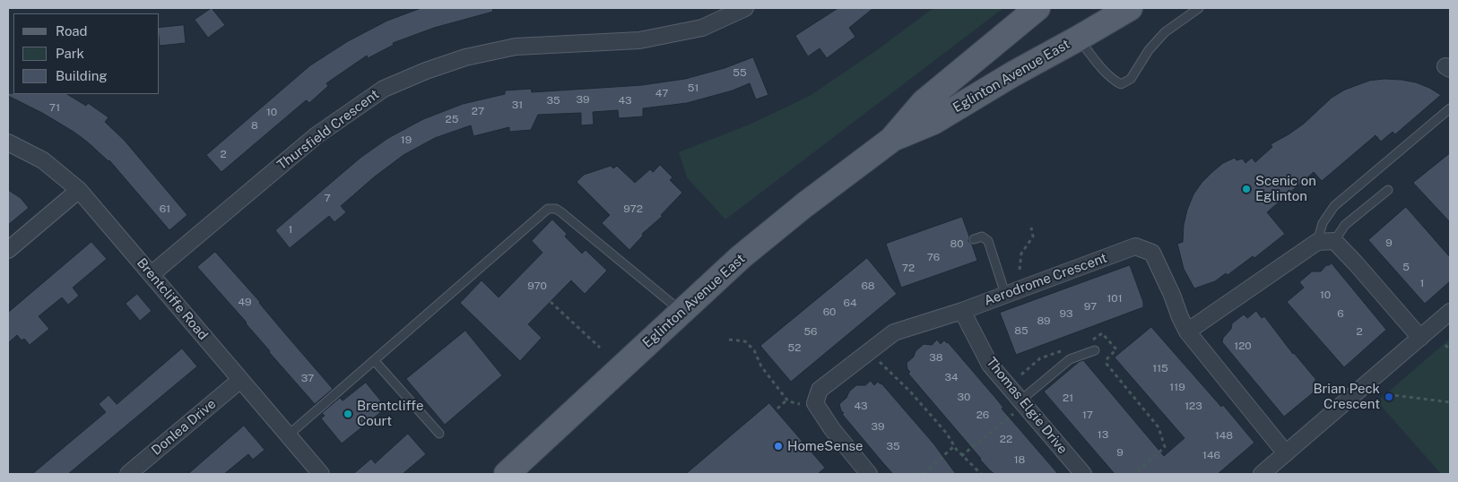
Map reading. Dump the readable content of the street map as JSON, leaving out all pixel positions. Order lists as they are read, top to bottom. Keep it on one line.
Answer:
{"streets":{"main road":["Eglinton Avenue East"],"street":["Thursfield Crescent","Aerodrome Crescent","Brentcliffe Road","Thomas Elgie Drive","Donlea Drive"]},"crossings":[["Thursfield Crescent","Brentcliffe Road"],["Aerodrome Crescent","Thomas Elgie Drive"],["Brentcliffe Road","Donlea Drive"]],"places":["Scenic on Eglinton","Brian Peck Crescent","Brentcliffe Court","HomeSense"],"house_numbers":["55","51","47","39","35","43","31","71","27","10","25","8","19","2","7","61","972","1","9","80","76","5","72","1","970","68","10","101","49","64","97","60","93","6","89","85","56","2","120","52","38","115","34","37","119","30","21","43","123","26","17","39","13","148","22","35","9","146","18"],"legend":["Road","Park","Building"]}
